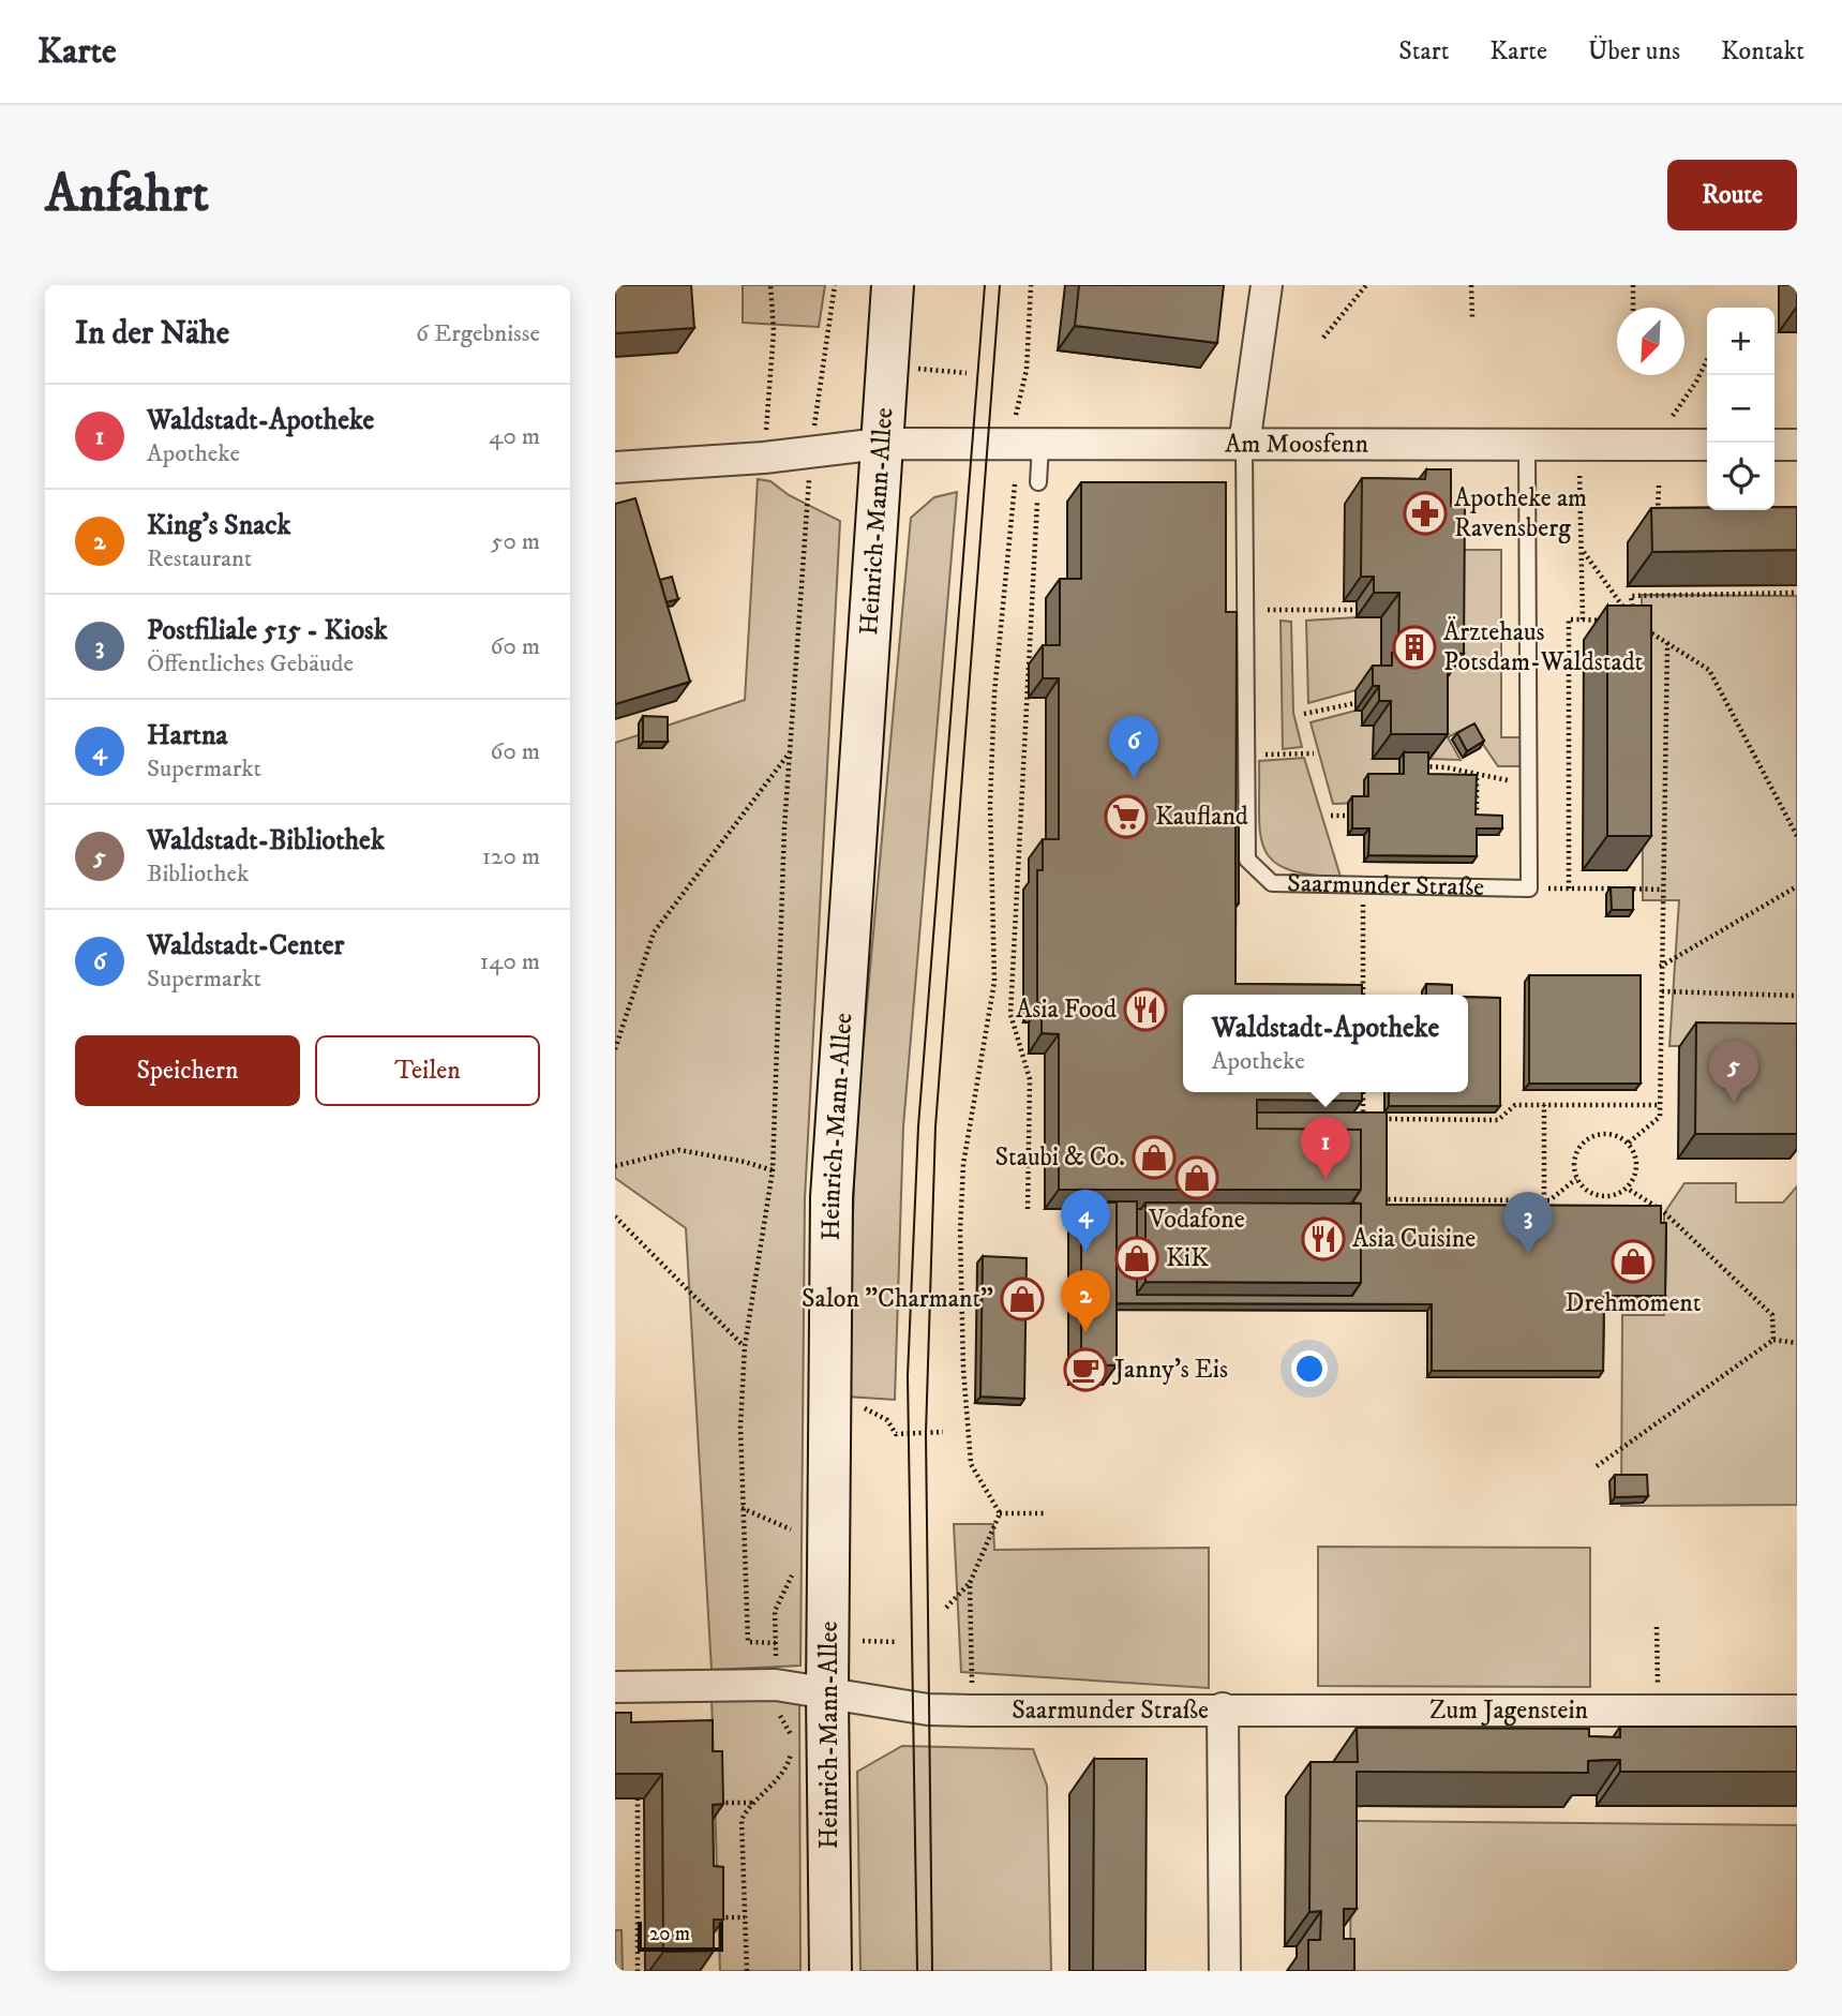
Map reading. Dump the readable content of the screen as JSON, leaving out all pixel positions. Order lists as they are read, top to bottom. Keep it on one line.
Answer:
{"streets":{"main road":["Heinrich-Mann-Allee"],"street":["Am Moosfenn","Saarmunder Straße","Zum Jagenstein"]},"crossings":[["Am Moosfenn","Heinrich-Mann-Allee"],["Am Moosfenn","Saarmunder Straße"],["Heinrich-Mann-Allee","Saarmunder Straße"],["Saarmunder Straße","Zum Jagenstein"]],"places":{"pharmacy":["Apotheke am Ravensberg"],"building":["Ärztehaus Potsdam-Waldstadt"],"supermarket":["Kaufland"],"restaurant":["Asia Food","Asia Cuisine"],"shop":["Staubi & Co.","Vodafone","KiK","Drehmoment","Salon \"Charmant\""],"cafe":["Janny's Eis"]},"scale_bar":"20 m","north":"bottom left","page":{"header":"Karte","nav":["Start","Karte","Über uns","Kontakt"],"buttons":["Route",["Speichern","Teilen"]],"title":"Anfahrt","heading":["In der Nähe","6 Ergebnisse"],"map_buttons":["+","−"],"list":[{"mark":"1","name":"Waldstadt-Apotheke","note":"Apotheke","value":"40 m"},{"mark":"2","name":"King's Snack","note":"Restaurant","value":"50 m"},{"mark":"3","name":"Postfiliale 515 - Kiosk","note":"Öffentliches Gebäude","value":"60 m"},{"mark":"4","name":"Hartna","note":"Supermarkt","value":"60 m"},{"mark":"5","name":"Waldstadt-Bibliothek","note":"Bibliothek","value":"120 m"},{"mark":"6","name":"Waldstadt-Center","note":"Supermarkt","value":"140 m"}],"pins":["6","5","1","4","3","2"],"popup":["Waldstadt-Apotheke","Apotheke"],"scale":"20 m"}}
